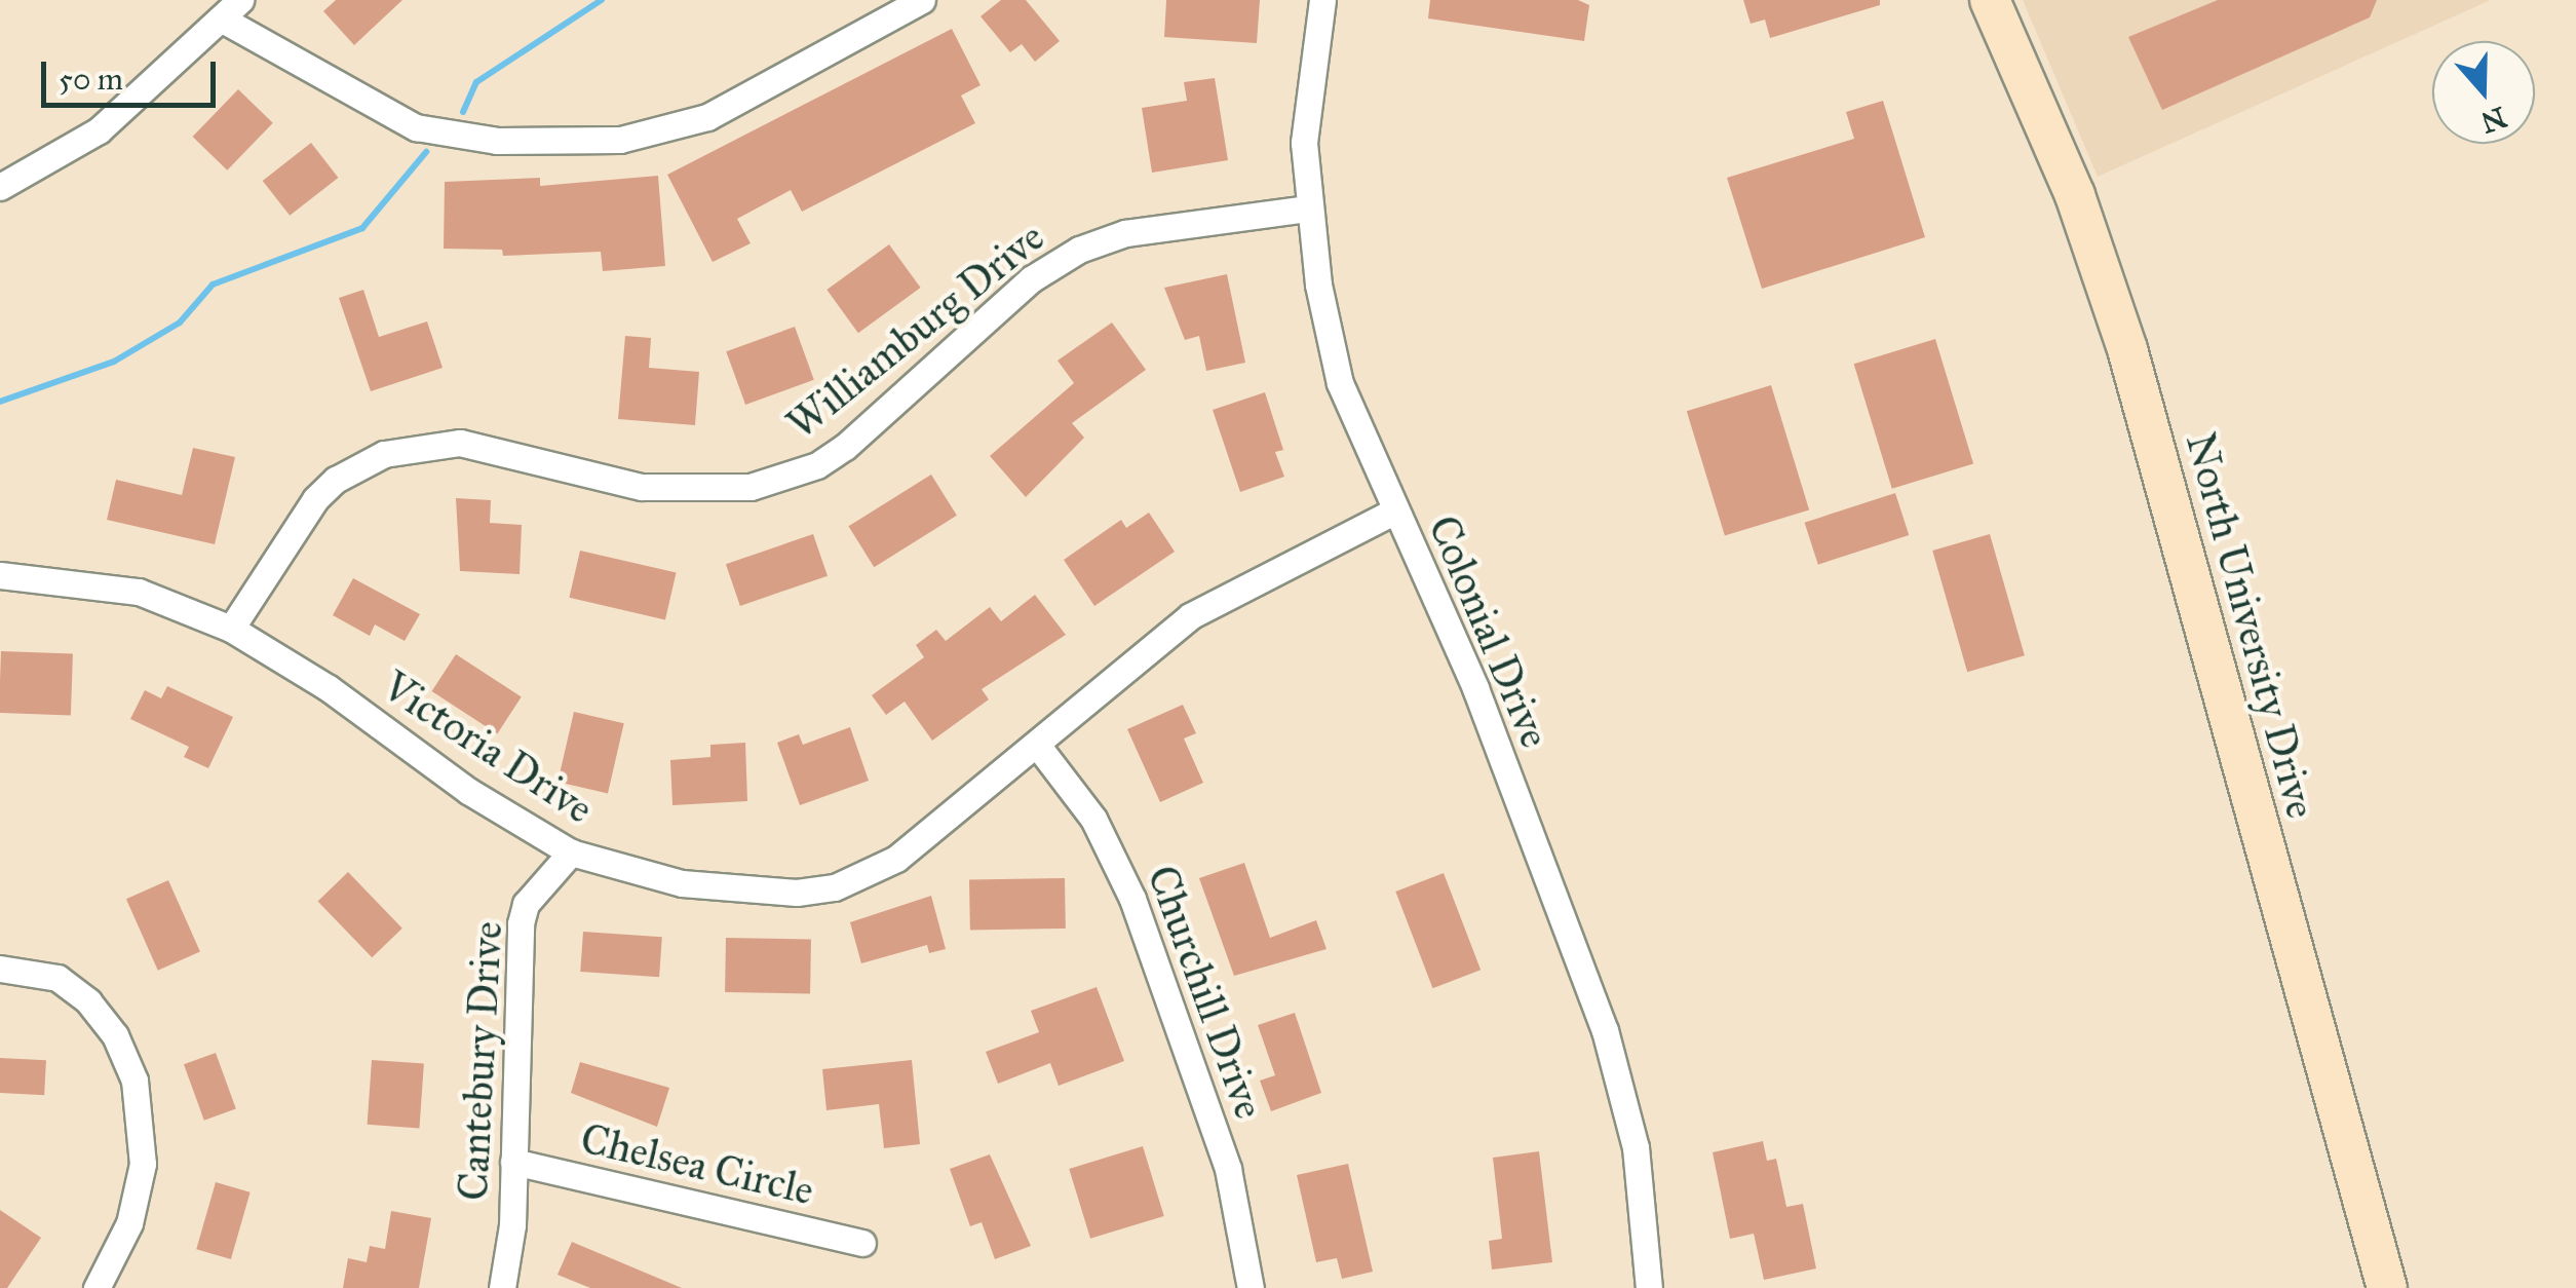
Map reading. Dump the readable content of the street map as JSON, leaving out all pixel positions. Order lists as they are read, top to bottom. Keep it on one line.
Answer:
{"streets":{"main road":["North University Drive"],"street":["Williamburg Drive","Colonial Drive","Victoria Drive","Churchill Drive","Cantebury Drive","Chelsea Circle"]},"crossings":[["Williamburg Drive","Colonial Drive"],["Williamburg Drive","Victoria Drive"],["Colonial Drive","Victoria Drive"],["Victoria Drive","Churchill Drive"],["Victoria Drive","Cantebury Drive"],["Cantebury Drive","Chelsea Circle"]],"scale_bar":"50 m","north":"bottom"}
